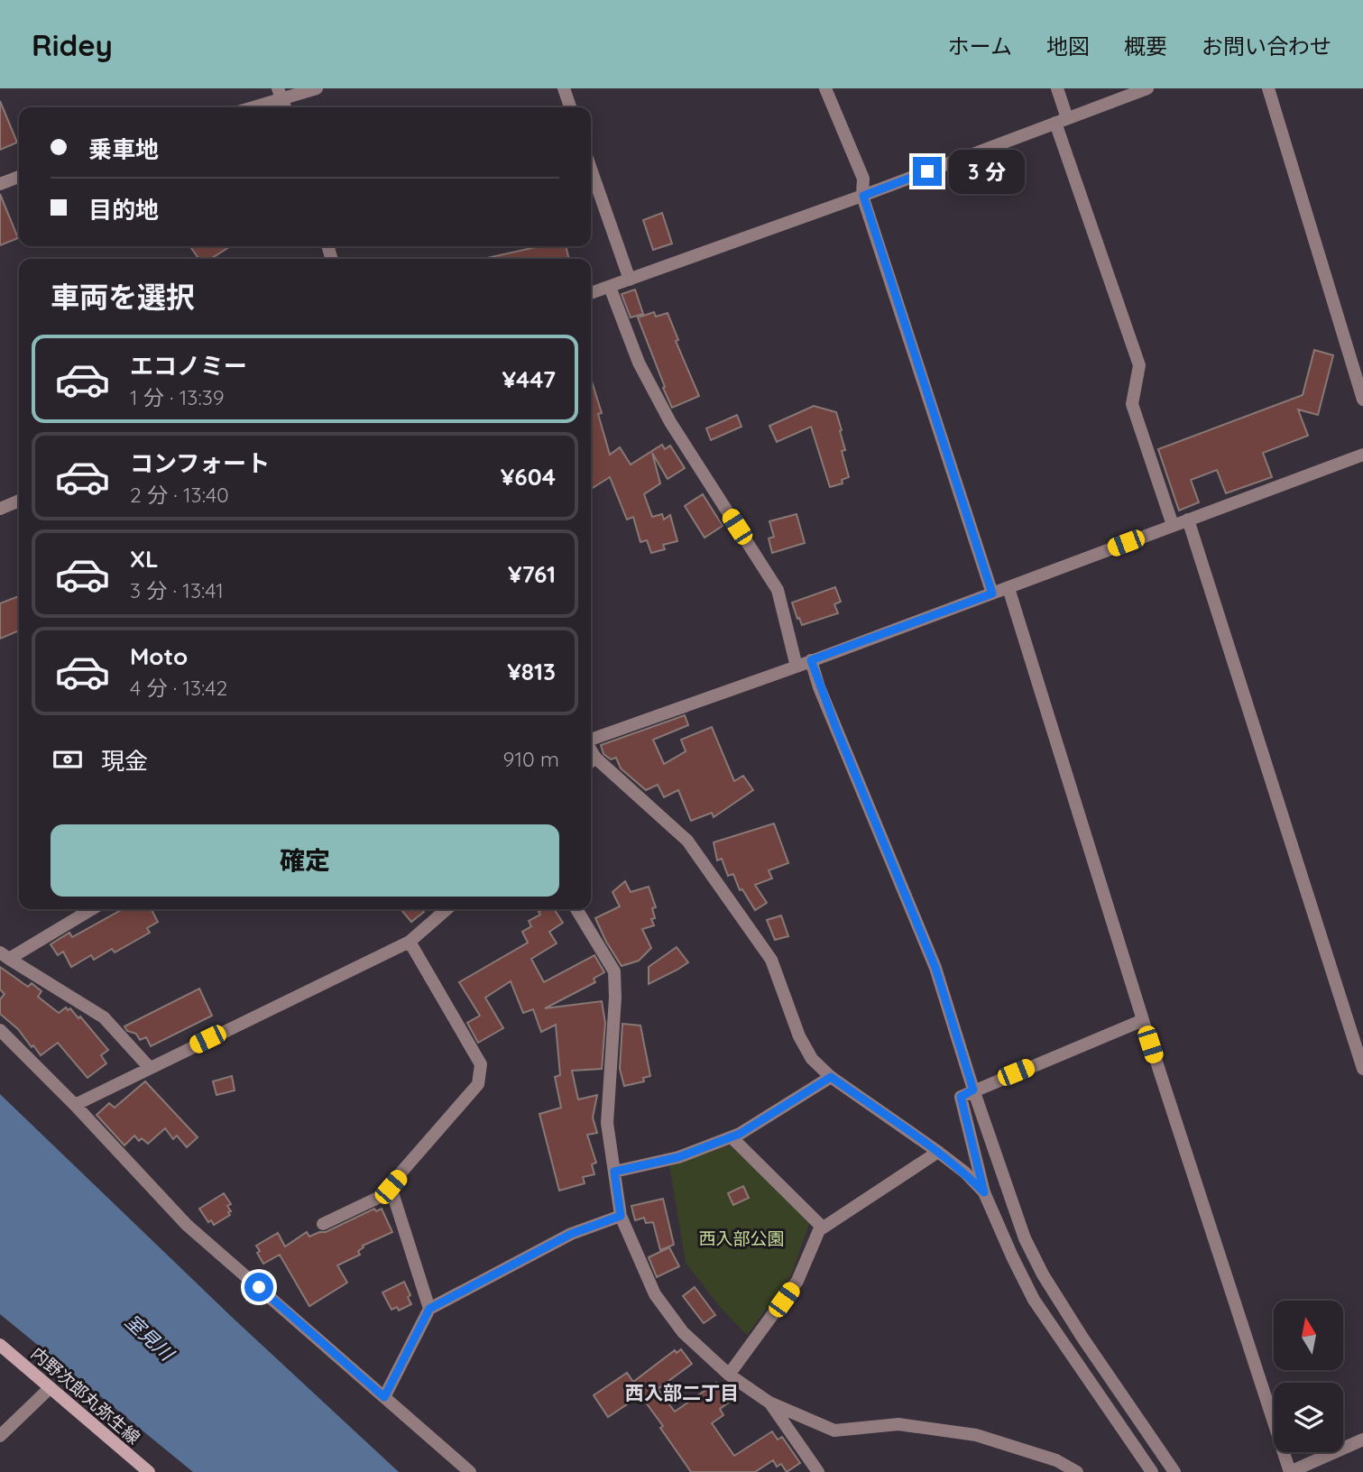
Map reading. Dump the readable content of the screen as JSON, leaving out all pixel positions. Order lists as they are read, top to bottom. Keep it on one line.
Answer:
{"streets":{"main road":["内野次郎丸弥生線"]},"districts":["西入部二丁目"],"water":["室見川"],"parks":["西入部公園"],"north":"top","page":{"header":"Ridey","nav":["ホーム","地図","概要","お問い合わせ"],"banner":["乗車地","目的地"],"bubble":"3 分","heading":"車両を選択","list":[{"name":"エコノミー","note":"1 分 · 13:39","value":"¥447"},{"name":"コンフォート","note":"2 分 · 13:40","value":"¥604"},{"name":"XL","note":"3 分 · 13:41","value":"¥761"},{"name":"Moto","note":"4 分 · 13:42","value":"¥813"}],"pay":["現金","910 m"],"buttons":"確定"}}
